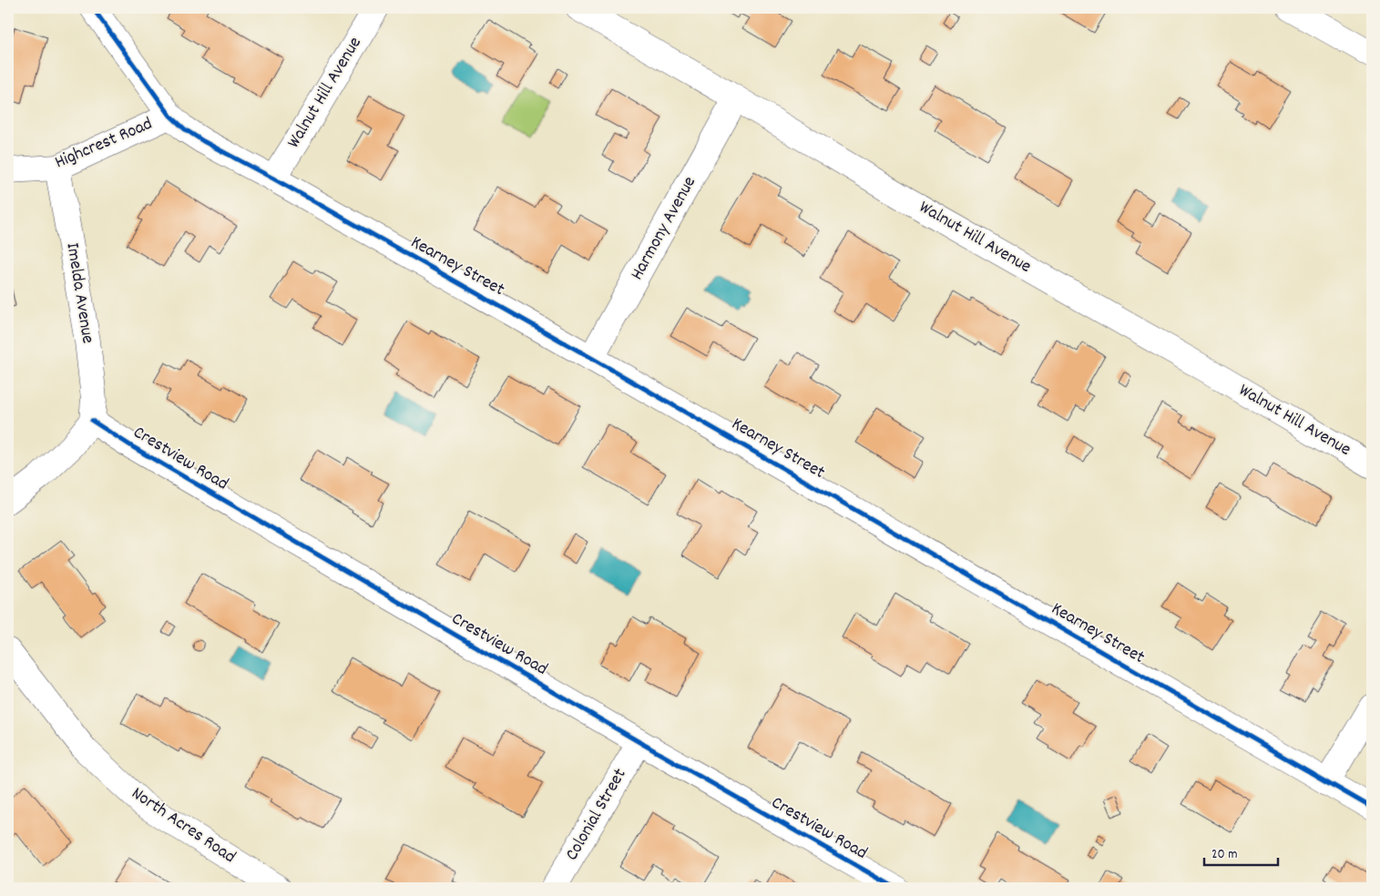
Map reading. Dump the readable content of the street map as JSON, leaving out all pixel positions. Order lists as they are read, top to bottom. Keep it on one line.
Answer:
{"streets":{"street":["Walnut Hill Avenue","Highcrest Road","Harmony Avenue","Kearney Street","Imelda Avenue","Crestview Road","Colonial Street","North Acres Road"]},"crossings":[["Walnut Hill Avenue","Harmony Avenue"],["Walnut Hill Avenue","Kearney Street"],["Highcrest Road","Kearney Street"],["Highcrest Road","Imelda Avenue"],["Harmony Avenue","Kearney Street"],["Imelda Avenue","Crestview Road"],["Crestview Road","Colonial Street"]],"scale_bar":"20 m"}
